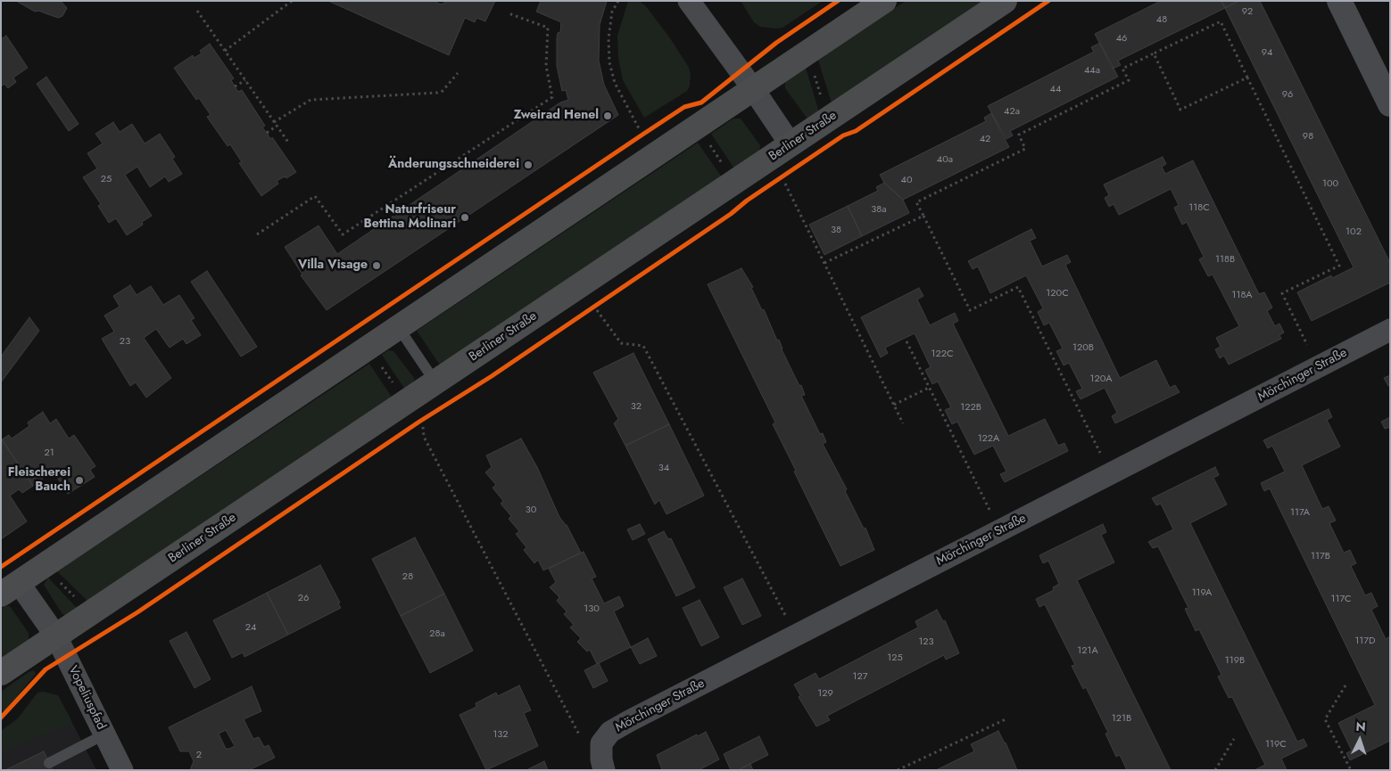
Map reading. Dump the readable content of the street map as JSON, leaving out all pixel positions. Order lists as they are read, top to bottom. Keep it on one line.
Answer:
{"streets":{"main road":["Berliner Straße"],"street":["Mörchinger Straße","Vopeliuspfad"]},"crossings":[["Berliner Straße","Vopeliuspfad"]],"places":["Zweirad Henel","Änderungsschneiderei","Naturfriseur Bettina Molinari","Villa Visage","Fleischerei Bauch"],"house_numbers":["92","48","46","94","44a","44","96","42a","98","42","40a","25","40","100","118C","38a","38","102","118B","120C","118A","23","120B","122C","120A","32","122B","122A","21","34","30","117A","117B","28","119A","26","117C","130","24","28a","117D","123","121A","125","119B","127","129","121B","132","119C","2"],"north":"top"}
